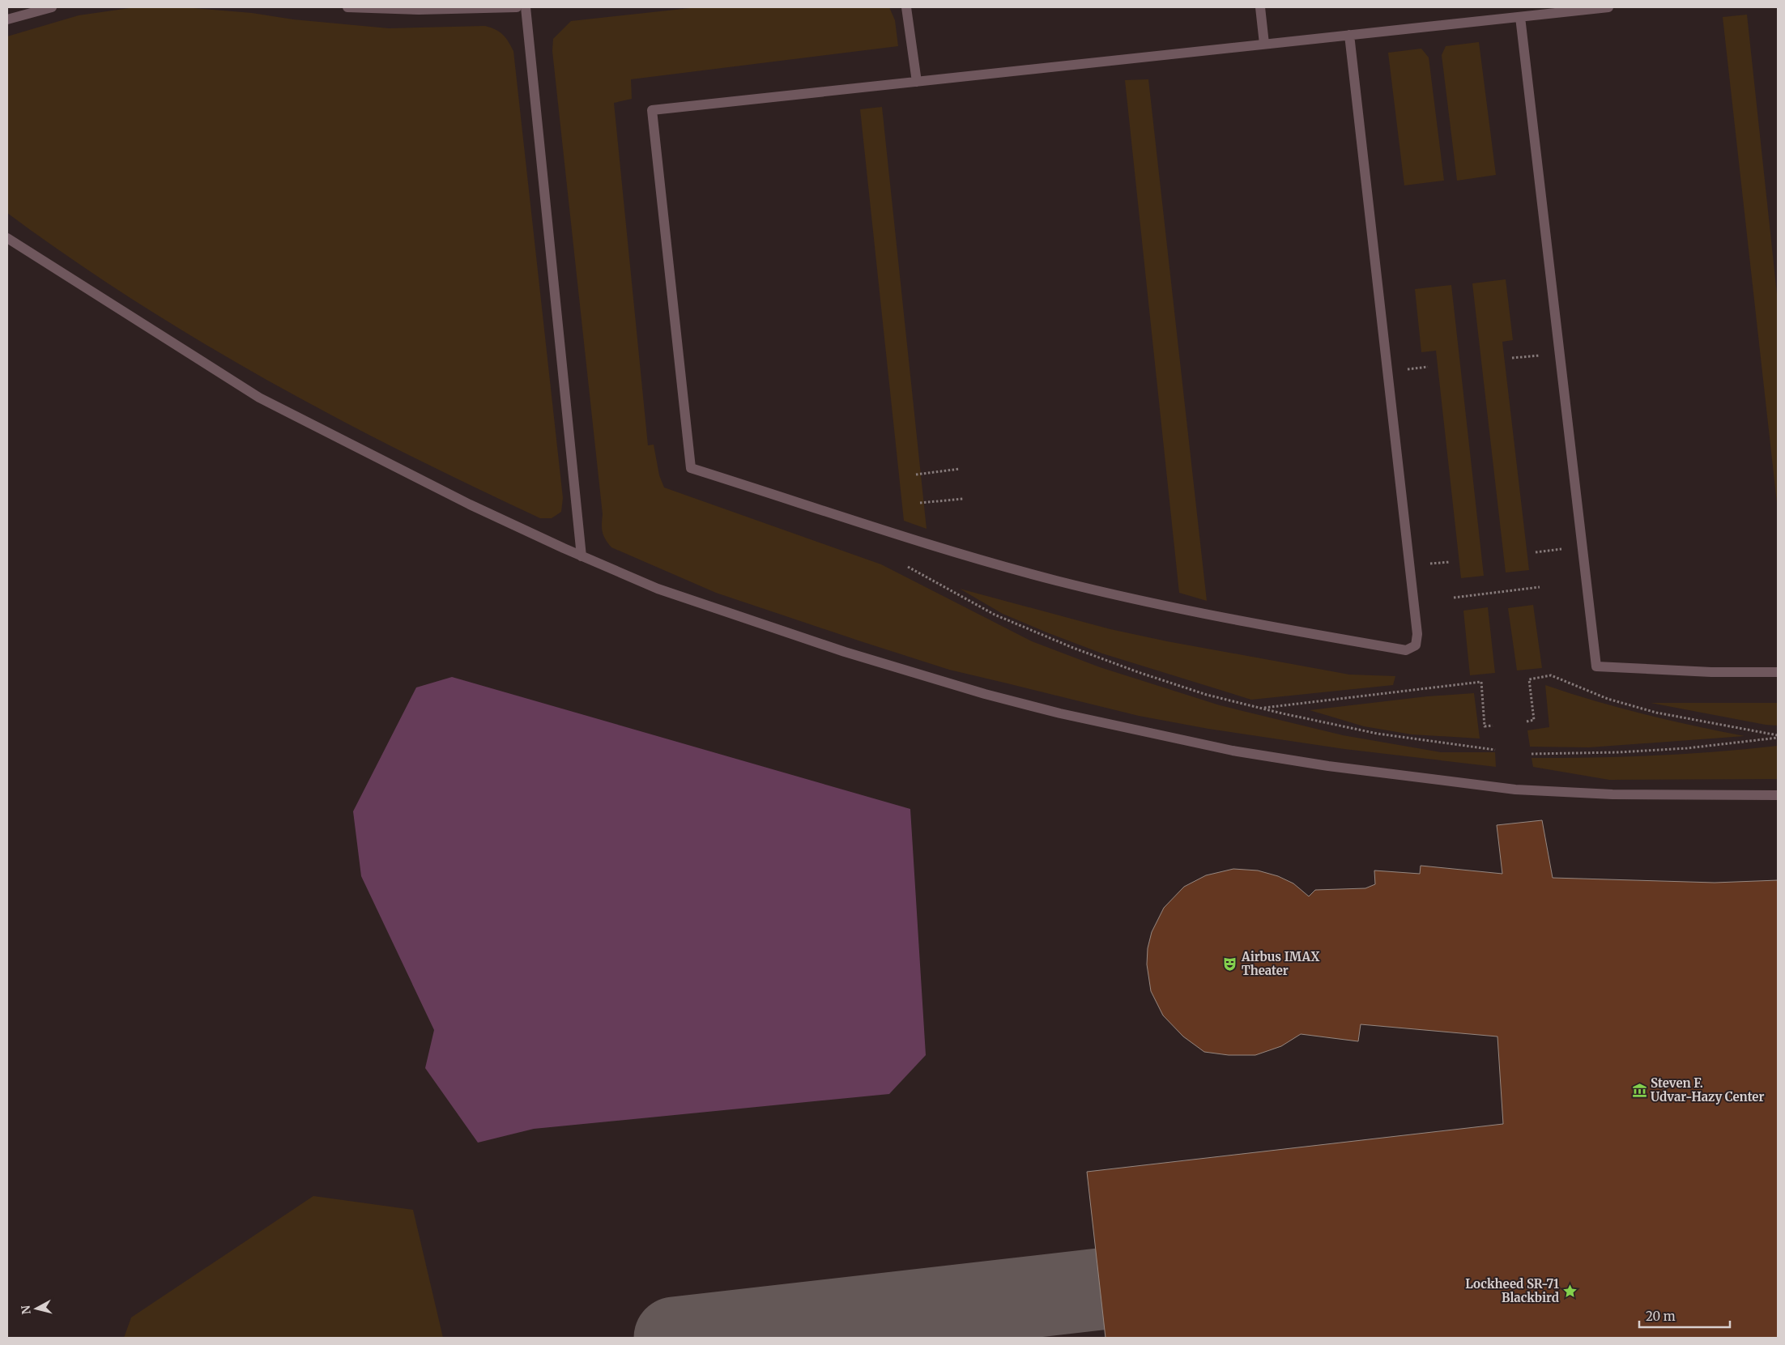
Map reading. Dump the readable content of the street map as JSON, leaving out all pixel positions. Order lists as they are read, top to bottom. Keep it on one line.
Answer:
{"places":{"theatre":["Airbus IMAX Theater"],"museum":["Steven F. Udvar-Hazy Center"],"place":["Lockheed SR-71 Blackbird"]},"scale_bar":"20 m","north":"left"}
